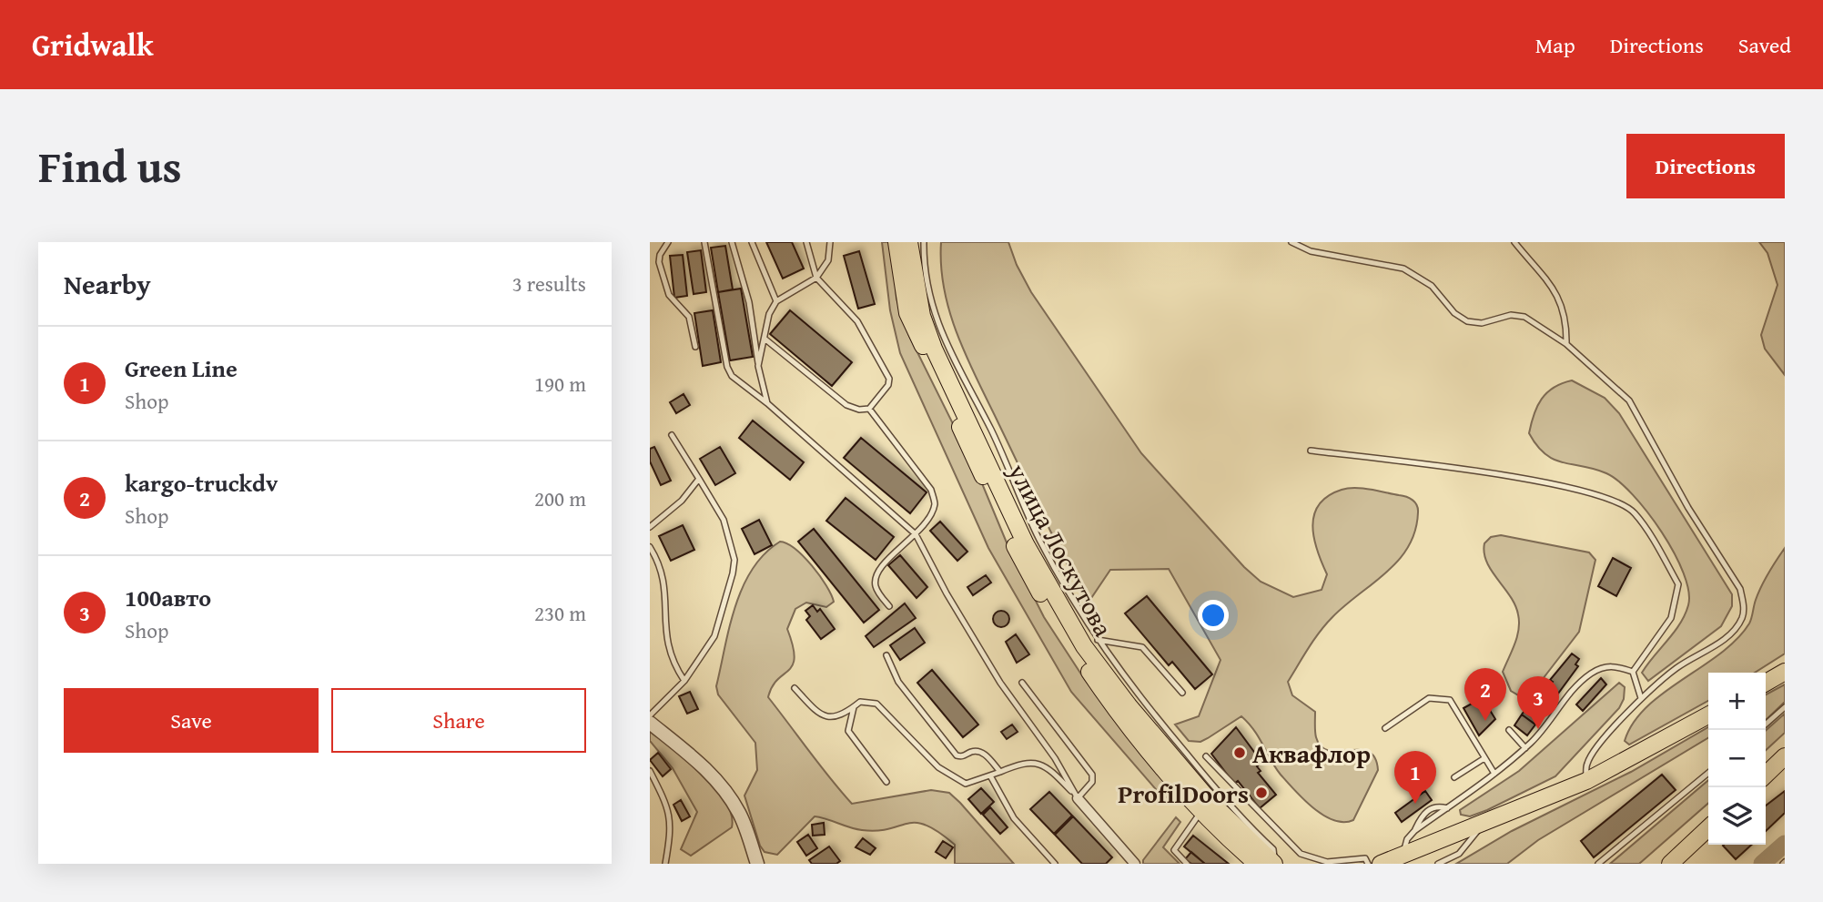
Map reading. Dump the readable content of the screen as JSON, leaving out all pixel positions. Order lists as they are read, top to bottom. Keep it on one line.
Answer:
{"streets":{"main road":["улица Лоскутова"]},"places":["Аквафлор","ProfilDoors"],"page":{"header":"Gridwalk","nav":["Map","Directions","Saved"],"title":"Find us","buttons":["Directions",["Save","Share"]],"heading":["Nearby","3 results"],"list":[{"mark":"1","name":"Green Line","note":"Shop","value":"190 m"},{"mark":"2","name":"kargo-truckdv","note":"Shop","value":"200 m"},{"mark":"3","name":"100авто","note":"Shop","value":"230 m"}],"pins":["2","3","1"],"map_buttons":["+","−"]}}
